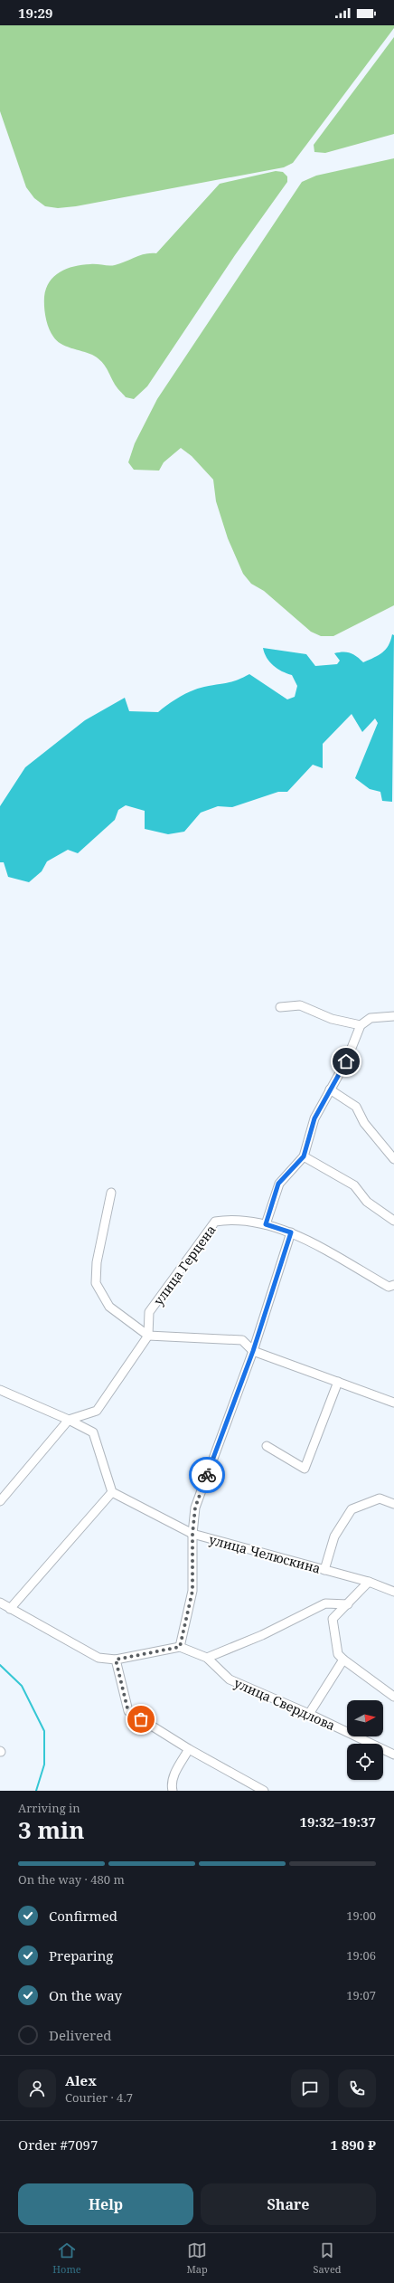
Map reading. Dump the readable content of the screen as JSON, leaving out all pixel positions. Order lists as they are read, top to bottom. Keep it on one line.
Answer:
{"streets":{"street":["улица Герцена","улица Челюскина","улица Свердлова"]},"north":"right","page":{"status":"19:29","heading":["3 min","Arriving in","19:32–19:37"],"panel":["Alex","Courier · 4.7","Order #7097","1 890 ₽"],"bar":"On the way · 480 m","list":[["Confirmed","19:00"],["Preparing","19:06"],["On the way","19:07"],"Delivered"],"buttons":["Help","Share"],"tabs":["Home","Map","Saved"]}}
